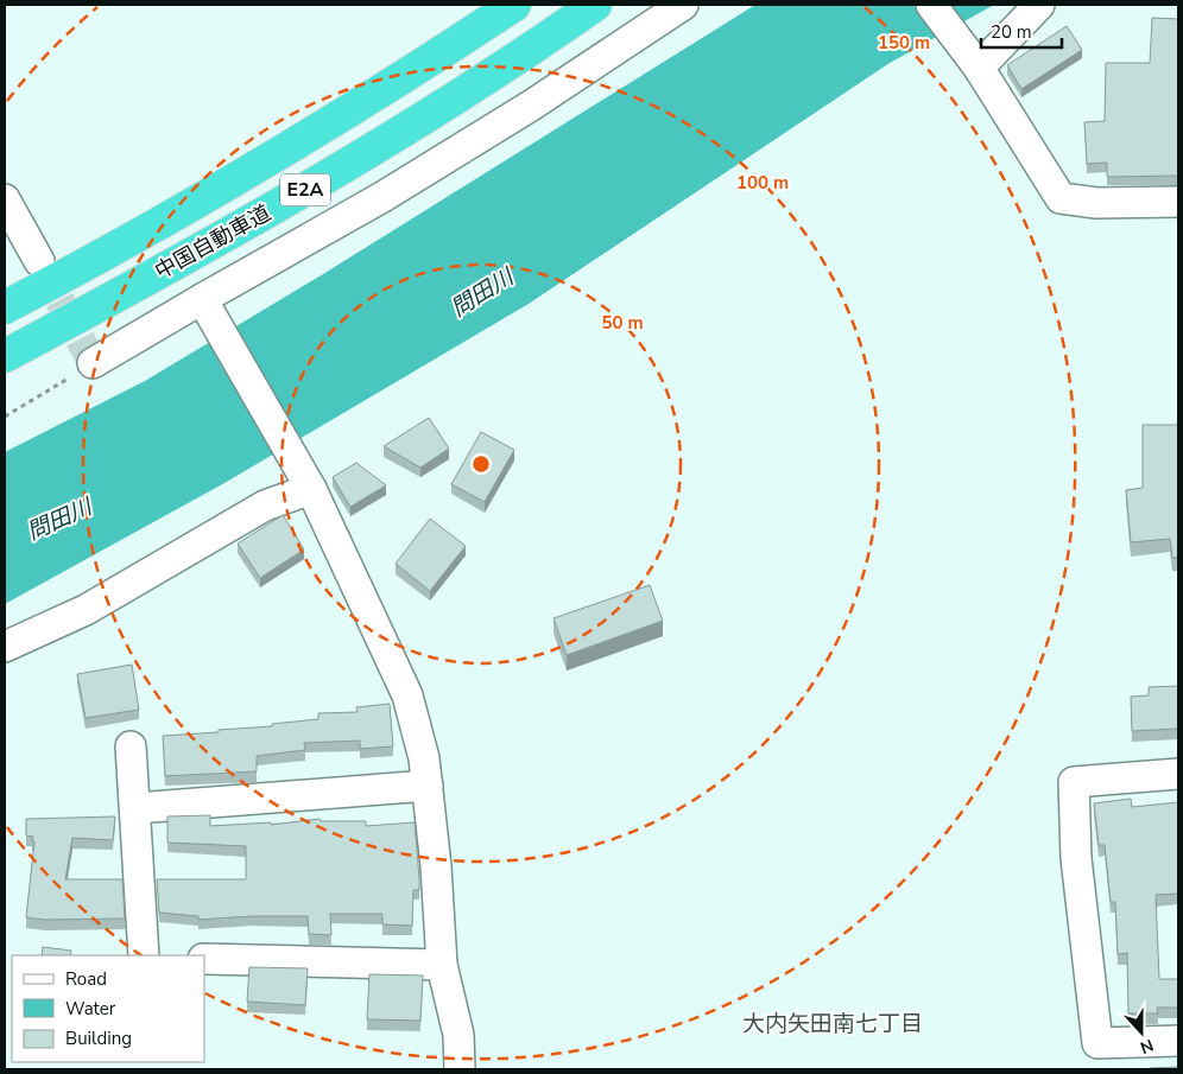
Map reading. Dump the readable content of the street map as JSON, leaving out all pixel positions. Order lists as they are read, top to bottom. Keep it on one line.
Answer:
{"streets":{"highway":["E2A","中国自動車道"]},"districts":["大内矢田南七丁目"],"water":["問田川"],"legend":["Road","Water","Building"],"scale_bar":"20 m","north":"bottom","rings":["150 m","100 m","50 m"]}
